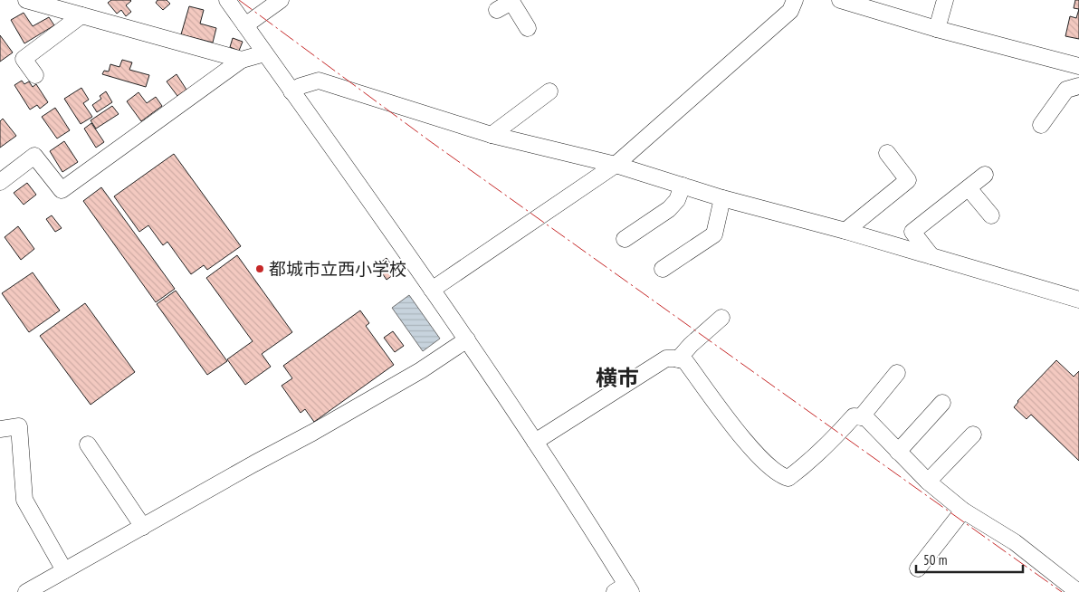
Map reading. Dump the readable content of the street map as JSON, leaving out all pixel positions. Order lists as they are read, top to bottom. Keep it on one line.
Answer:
{"districts":["横市"],"places":["都城市立西小学校"],"scale_bar":"50 m"}
